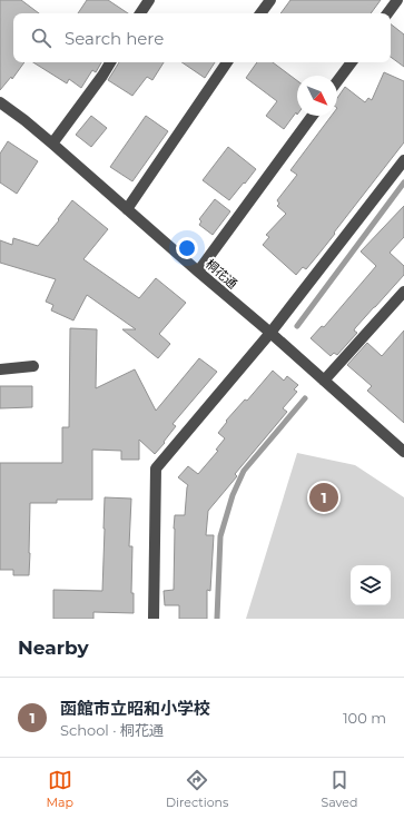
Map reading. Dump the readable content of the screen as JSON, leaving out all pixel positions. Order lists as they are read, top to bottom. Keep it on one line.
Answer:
{"streets":{"street":["桐花通"]},"north":"bottom right","page":{"search":"Search here","pins":"1","heading":"Nearby","list":[{"mark":"1","name":"函館市立昭和小学校","note":"School · 桐花通","value":"100 m"}],"nav":["Map","Directions","Saved"]}}
